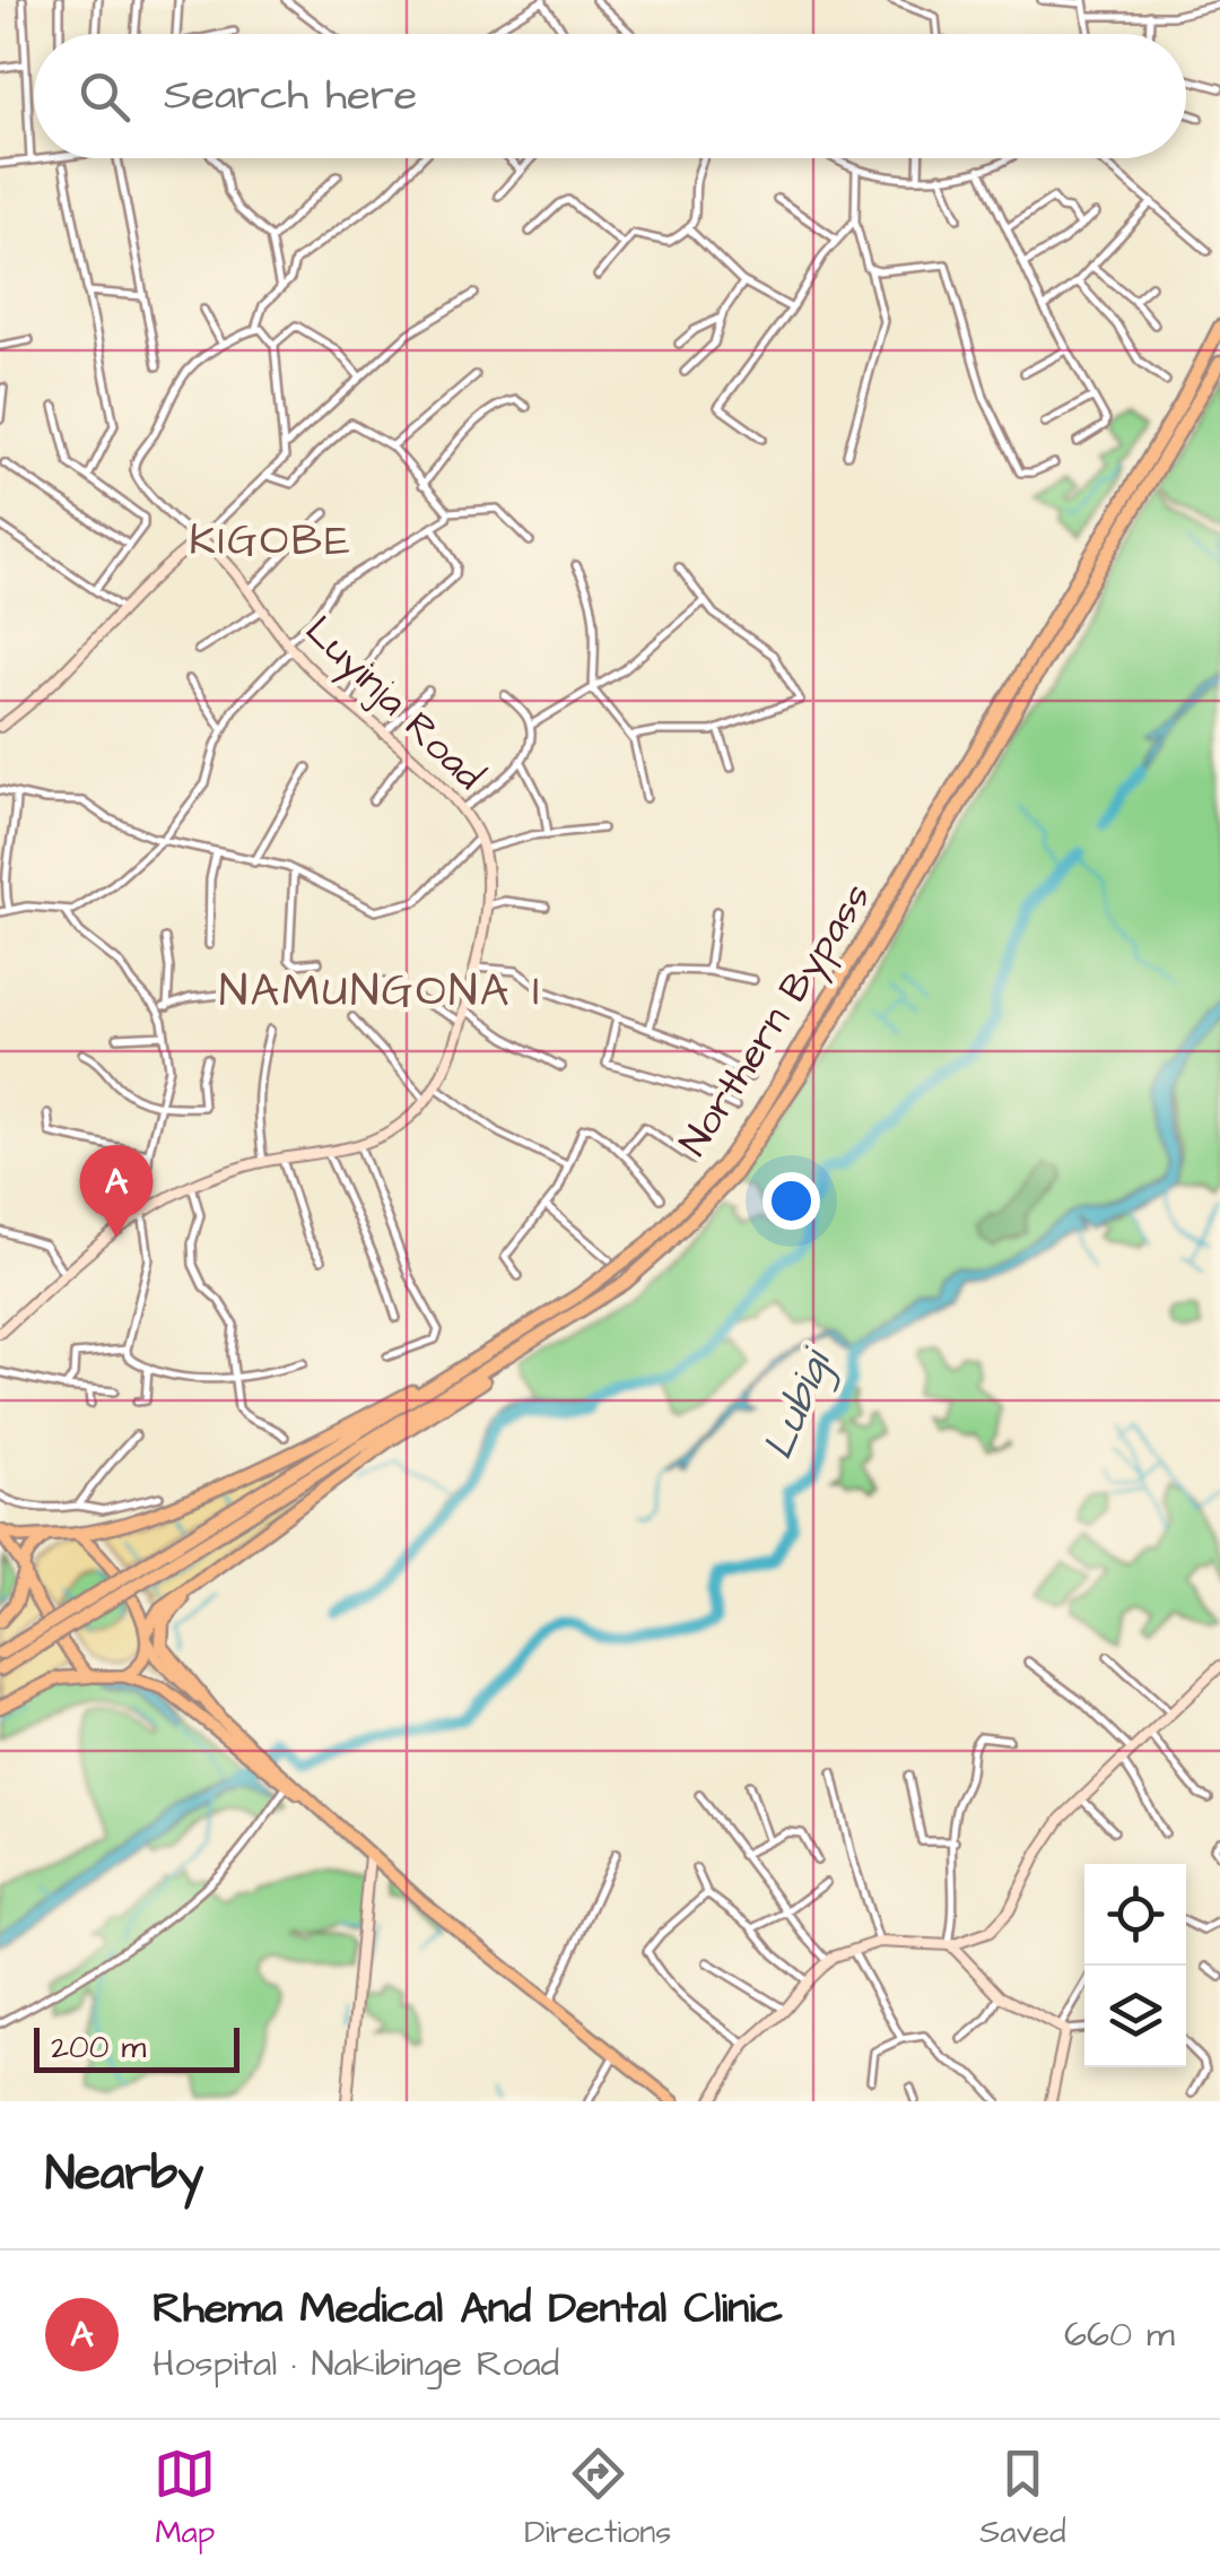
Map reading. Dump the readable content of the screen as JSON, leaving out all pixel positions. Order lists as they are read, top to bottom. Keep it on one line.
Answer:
{"streets":{"highway":["Northern Bypass"],"street":["Luyinja Road"]},"districts":["KIGOBE","NAMUNGONA I"],"water":["Lubigi"],"scale_bar":"200 m","page":{"search":"Search here","pins":"A","scale":"200 m","heading":"Nearby","list":[{"mark":"A","name":"Rhema Medical And Dental Clinic","note":"Hospital · Nakibinge Road","value":"660 m"}],"nav":["Map","Directions","Saved"]}}
